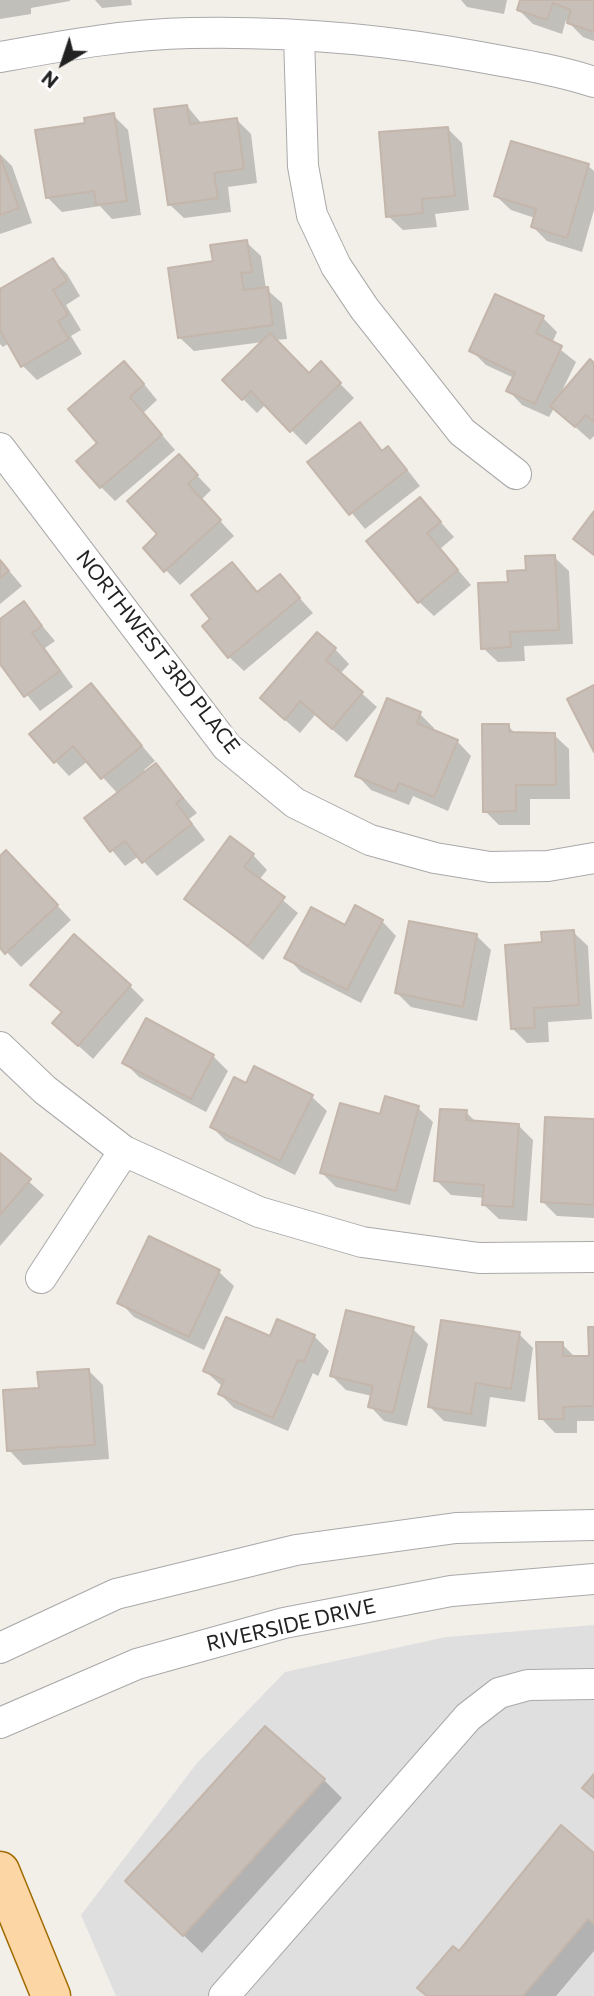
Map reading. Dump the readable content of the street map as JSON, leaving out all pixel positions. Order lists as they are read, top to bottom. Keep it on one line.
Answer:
{"streets":{"street":["NORTHWEST 3RD PLACE","RIVERSIDE DRIVE"]},"north":"bottom left"}
